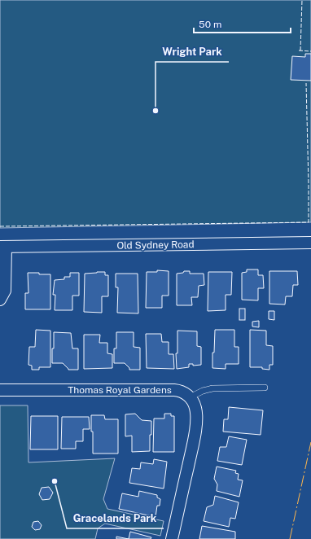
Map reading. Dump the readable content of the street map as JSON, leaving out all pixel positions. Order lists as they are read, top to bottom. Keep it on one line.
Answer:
{"streets":{"street":["Old Sydney Road","Thomas Royal Gardens"]},"places":["Wright Park","Gracelands Park"],"scale_bar":"50 m"}
